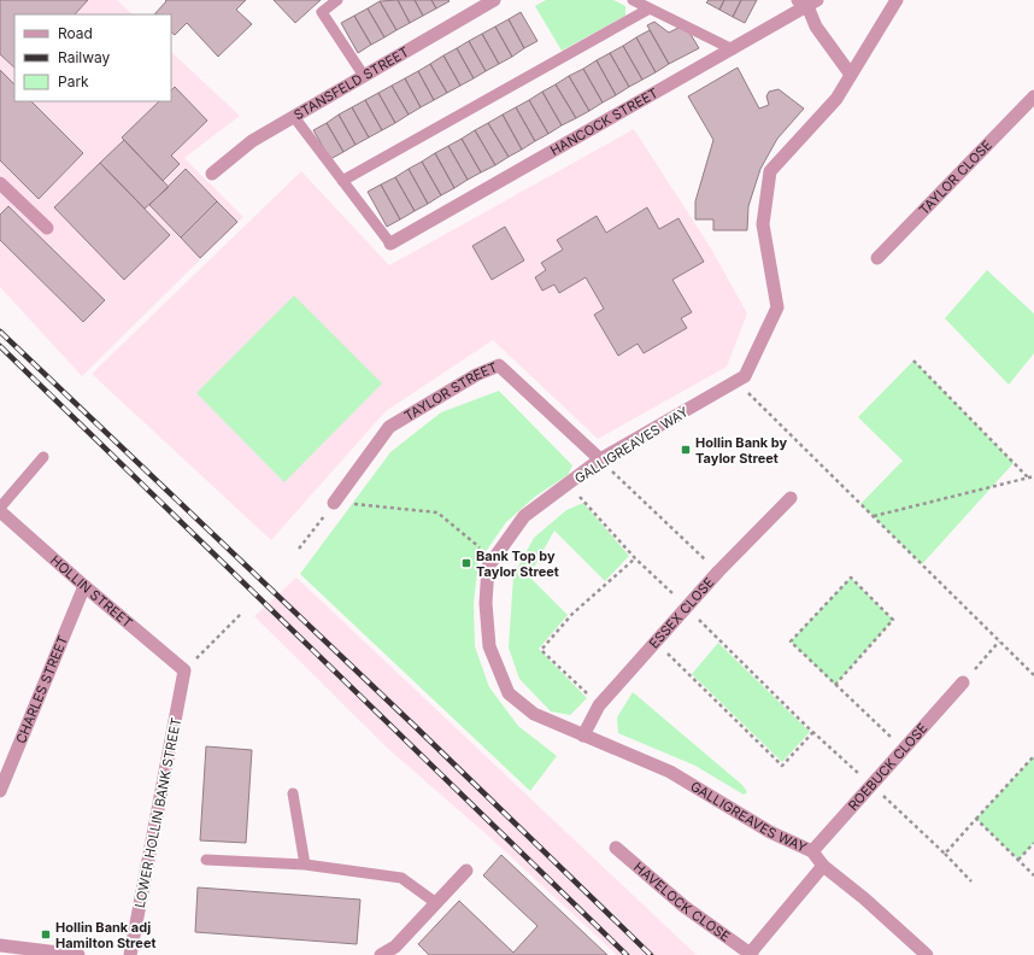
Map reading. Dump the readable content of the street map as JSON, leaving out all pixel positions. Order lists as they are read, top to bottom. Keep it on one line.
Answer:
{"streets":{"street":["STANSFELD STREET","HANCOCK STREET","TAYLOR CLOSE","TAYLOR STREET","GALLIGREAVES WAY","HOLLIN STREET","ESSEX CLOSE","CHARLES STREET","ROEBUCK CLOSE","LOWER HOLLIN BANK STREET","HAVELOCK CLOSE"]},"crossings":[["TAYLOR STREET","GALLIGREAVES WAY"],["GALLIGREAVES WAY","ESSEX CLOSE"],["GALLIGREAVES WAY","ROEBUCK CLOSE"],["GALLIGREAVES WAY","HAVELOCK CLOSE"],["HOLLIN STREET","CHARLES STREET"],["HOLLIN STREET","LOWER HOLLIN BANK STREET"]],"places":{"transit":["Hollin Bank by Taylor Street","Bank Top by Taylor Street","Hollin Bank adj Hamilton Street"]},"legend":["Road","Railway","Park"]}
